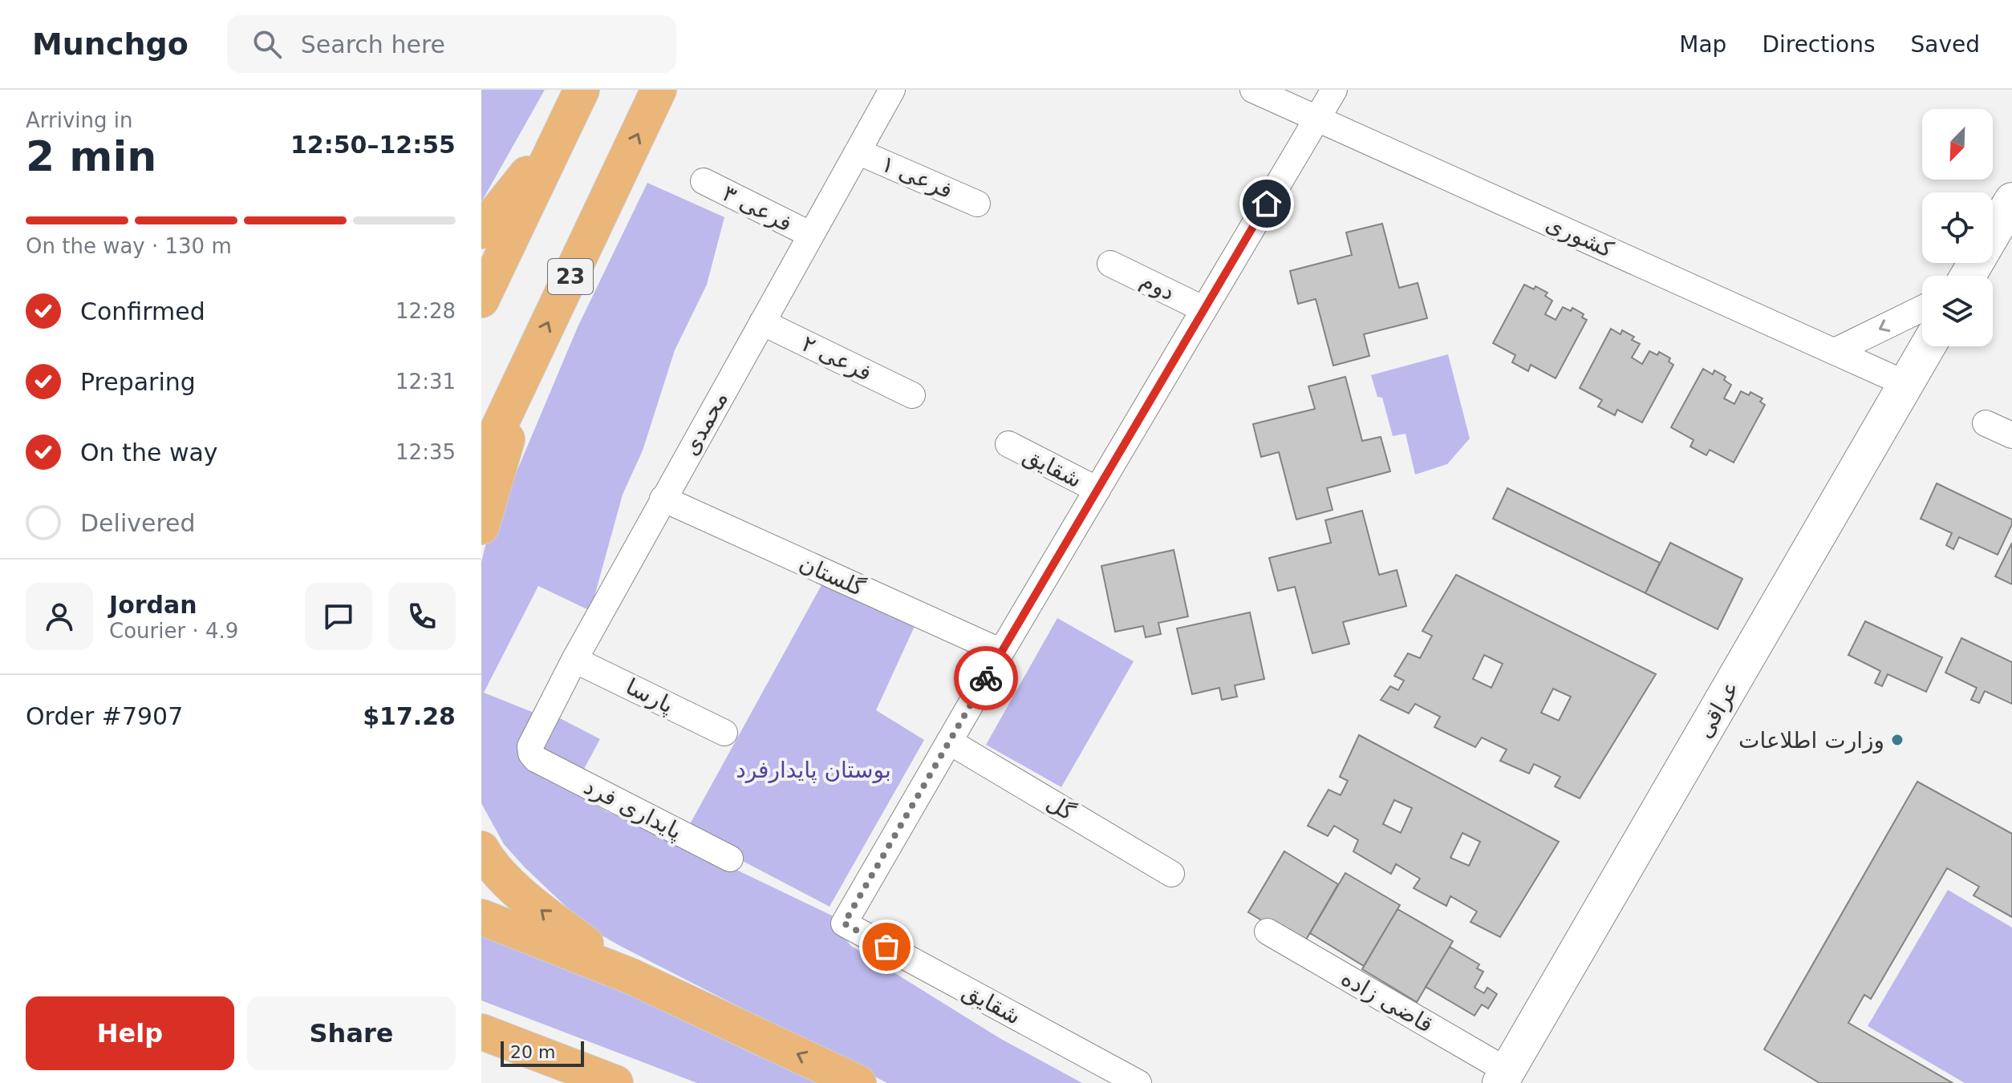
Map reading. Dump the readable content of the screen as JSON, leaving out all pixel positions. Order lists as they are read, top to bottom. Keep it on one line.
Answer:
{"streets":{"highway":["23"],"main road":["عراقی"],"street":["فرعی ۱","فرعی ۳","کشوری","دوم","فرعی ۲","محمدی","شقایق","گلستان","پارسا","گل","پایداری فرد","قاضی زاده"]},"crossings":[["فرعی ۱","محمدی"],["فرعی ۳","محمدی"],["کشوری","عراقی"],["فرعی ۲","محمدی"],["محمدی","گلستان"],["محمدی","پارسا"],["محمدی","پایداری فرد"],["شقایق","گل"],["عراقی","قاضی زاده"]],"parks":["بوستان پایدارفرد"],"places":["وزارت اطلاعات"],"scale_bar":"20 m","north":"bottom left","page":{"header":"Munchgo","search":"Search here","nav":["Map","Directions","Saved"],"heading":["2 min","Arriving in","12:50–12:55"],"panel":["Jordan","Courier · 4.9","Order #7907","$17.28"],"bar":"On the way · 130 m","list":[["Confirmed","12:28"],["Preparing","12:31"],["On the way","12:35"],"Delivered"],"buttons":["Help","Share"],"scale":"20 m"}}
